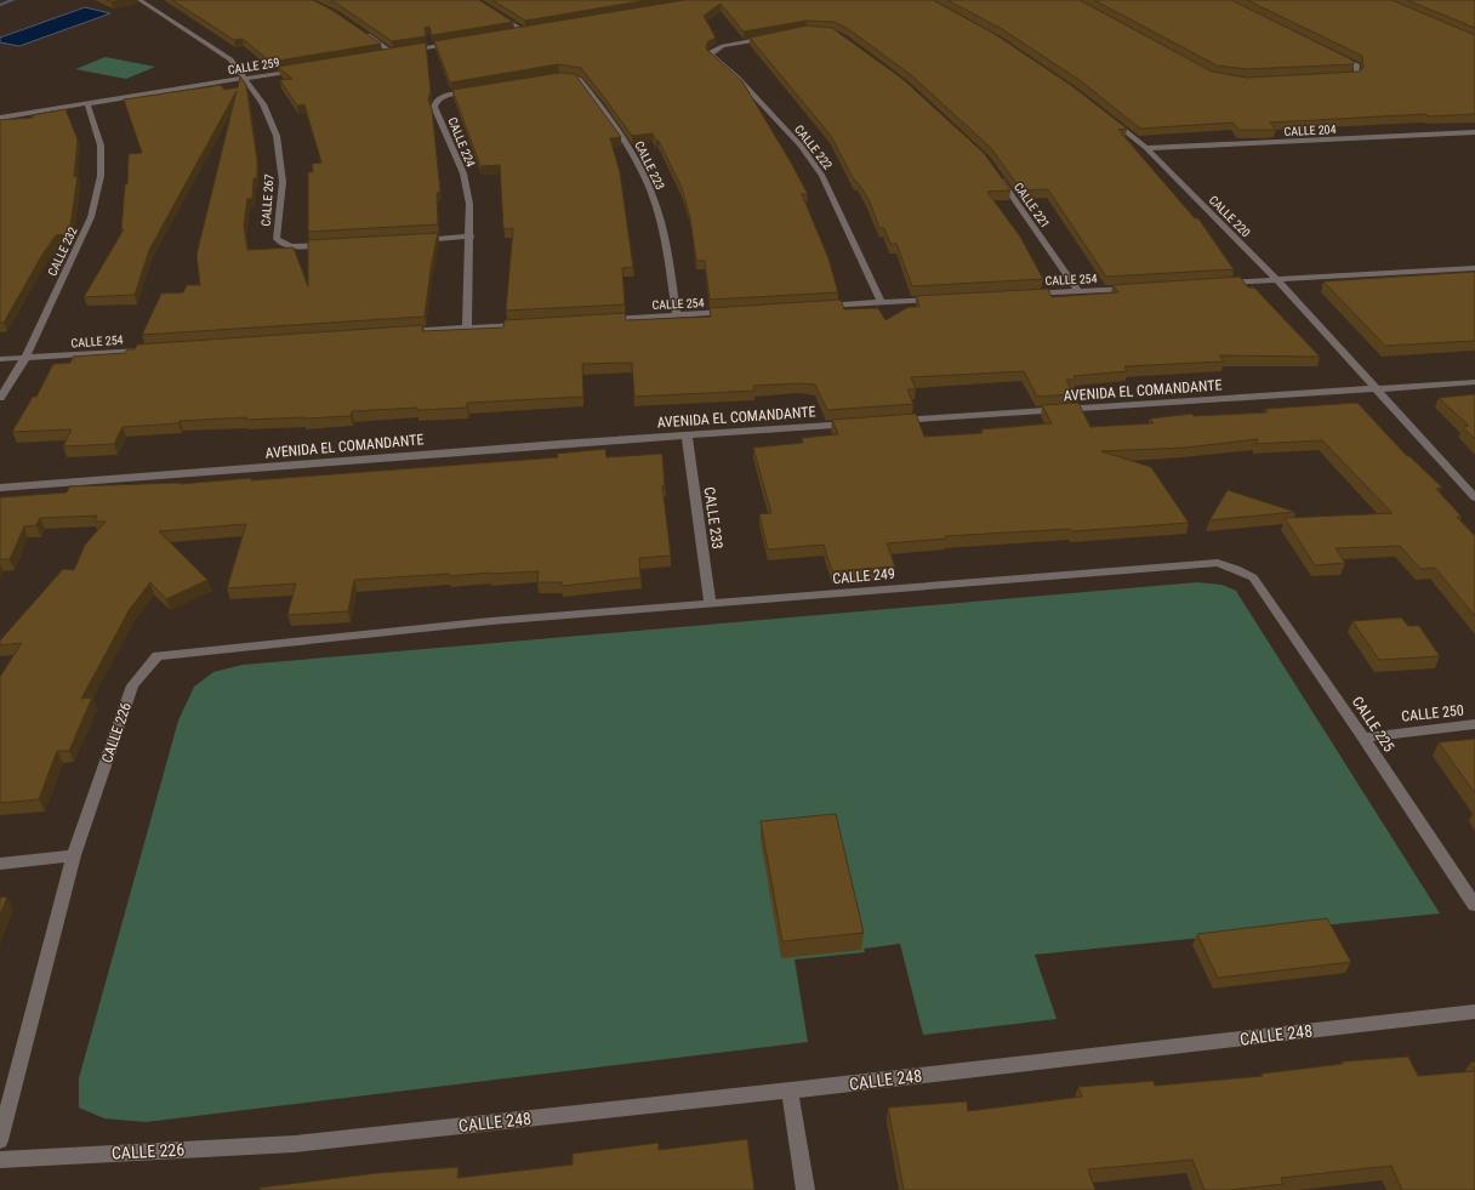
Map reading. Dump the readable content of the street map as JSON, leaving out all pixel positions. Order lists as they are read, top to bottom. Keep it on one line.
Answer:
{"streets":{"street":["CALLE 259","CALLE 204","CALLE 224","CALLE 222","CALLE 223","CALLE 267","CALLE 221","CALLE 220","CALLE 232","CALLE 254","AVENIDA EL COMANDANTE","CALLE 233","CALLE 249","CALLE 250","CALLE 225","CALLE 226","CALLE 248"]},"crossings":[["CALLE 259","CALLE 267"],["CALLE 259","CALLE 232"],["CALLE 204","CALLE 220"],["CALLE 223","CALLE 254"],["CALLE 221","CALLE 254"],["CALLE 220","AVENIDA EL COMANDANTE"],["CALLE 232","CALLE 254"],["AVENIDA EL COMANDANTE","CALLE 233"],["CALLE 233","CALLE 249"],["CALLE 249","CALLE 225"],["CALLE 249","CALLE 226"],["CALLE 250","CALLE 225"],["CALLE 226","CALLE 248"]]}
